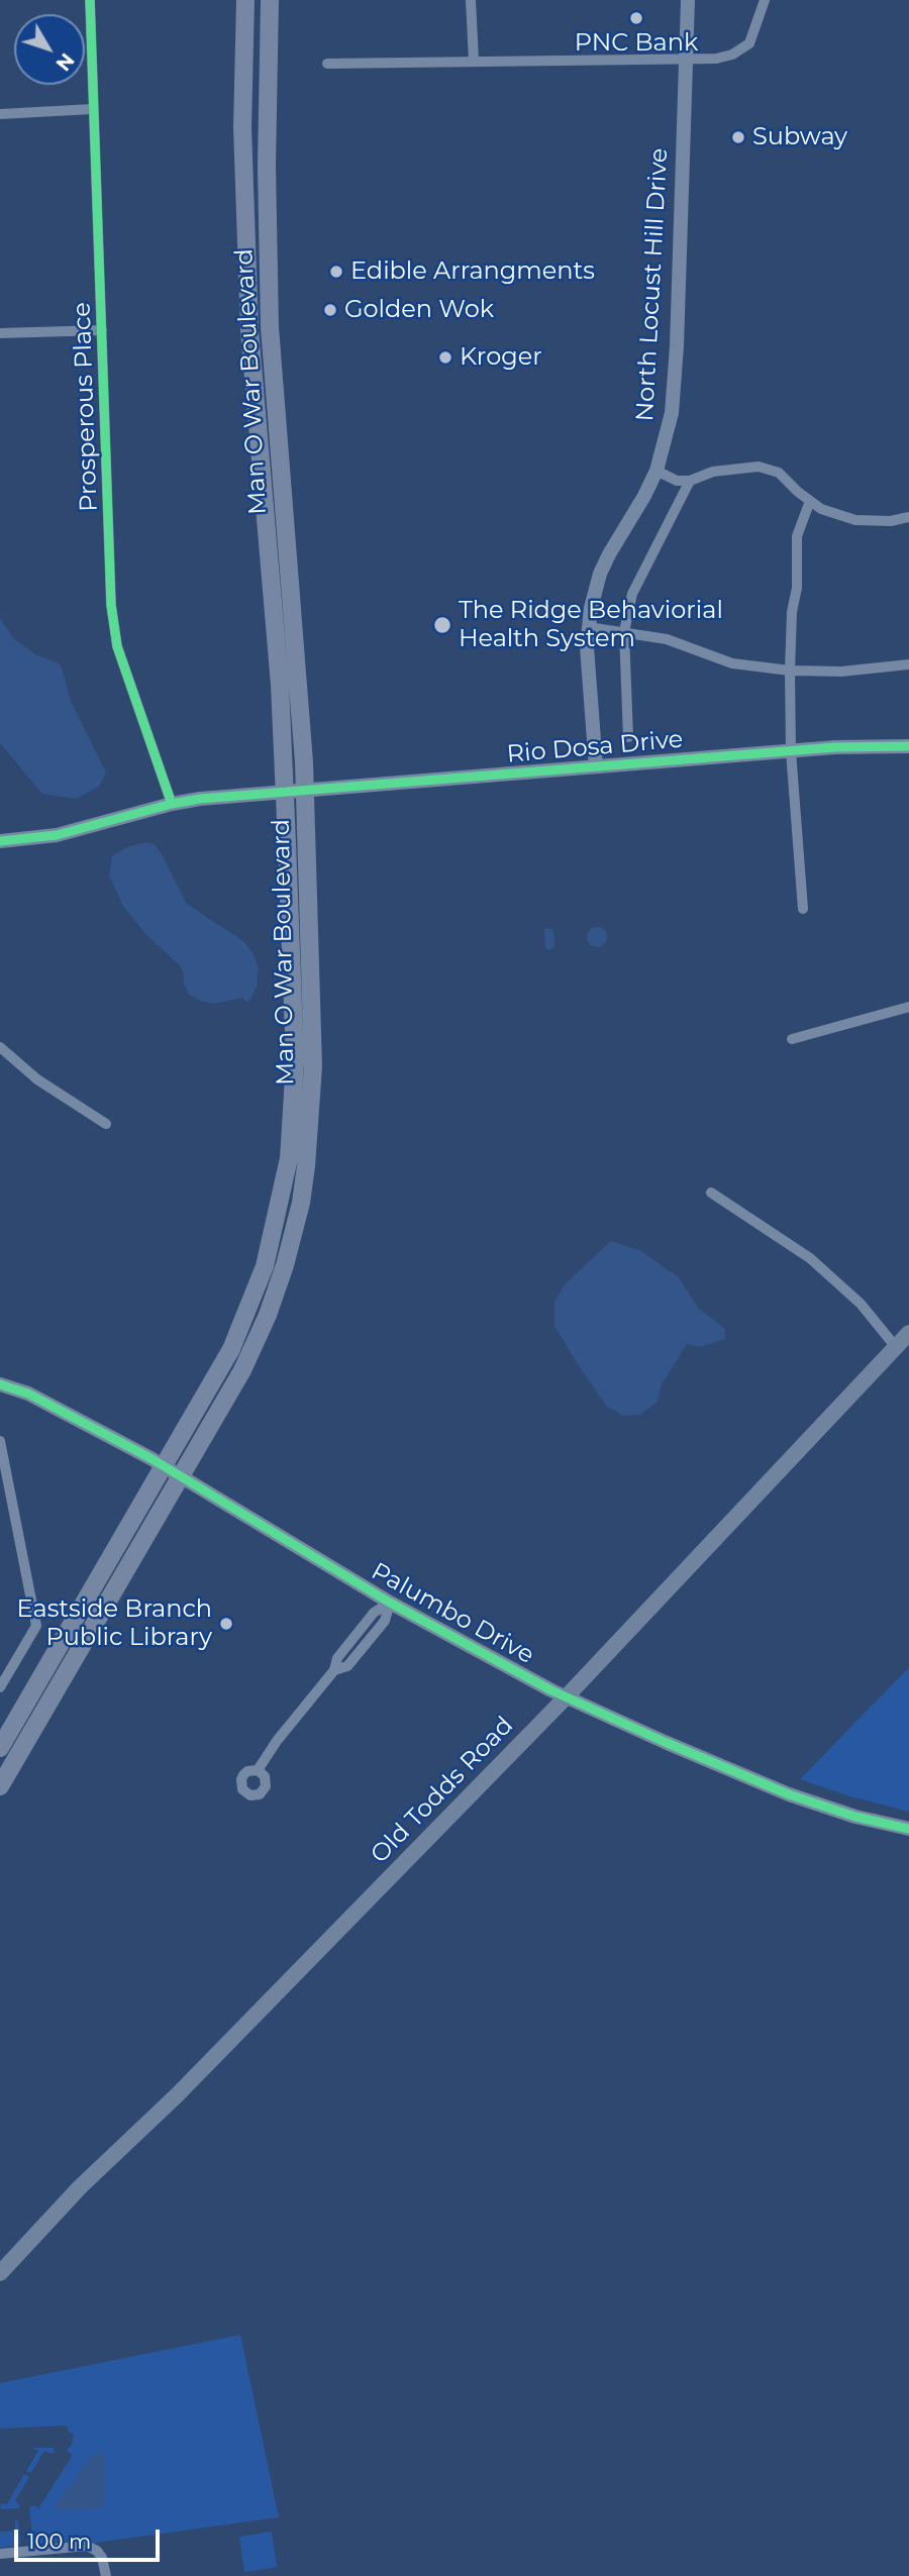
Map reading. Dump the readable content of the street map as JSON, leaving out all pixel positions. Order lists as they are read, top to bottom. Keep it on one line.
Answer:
{"streets":{"main road":["Man O War Boulevard","Old Todds Road"],"street":["North Locust Hill Drive","Prosperous Place","Rio Dosa Drive","Palumbo Drive"]},"crossings":[["North Locust Hill Drive","Rio Dosa Drive"],["Man O War Boulevard","Rio Dosa Drive"],["Man O War Boulevard","Palumbo Drive"],["Prosperous Place","Rio Dosa Drive"],["Palumbo Drive","Old Todds Road"]],"places":["PNC Bank","Subway","Edible Arrangments","Golden Wok","Kroger","The Ridge Behaviorial Health System","Eastside Branch Public Library"],"scale_bar":"100 m","north":"bottom right"}
